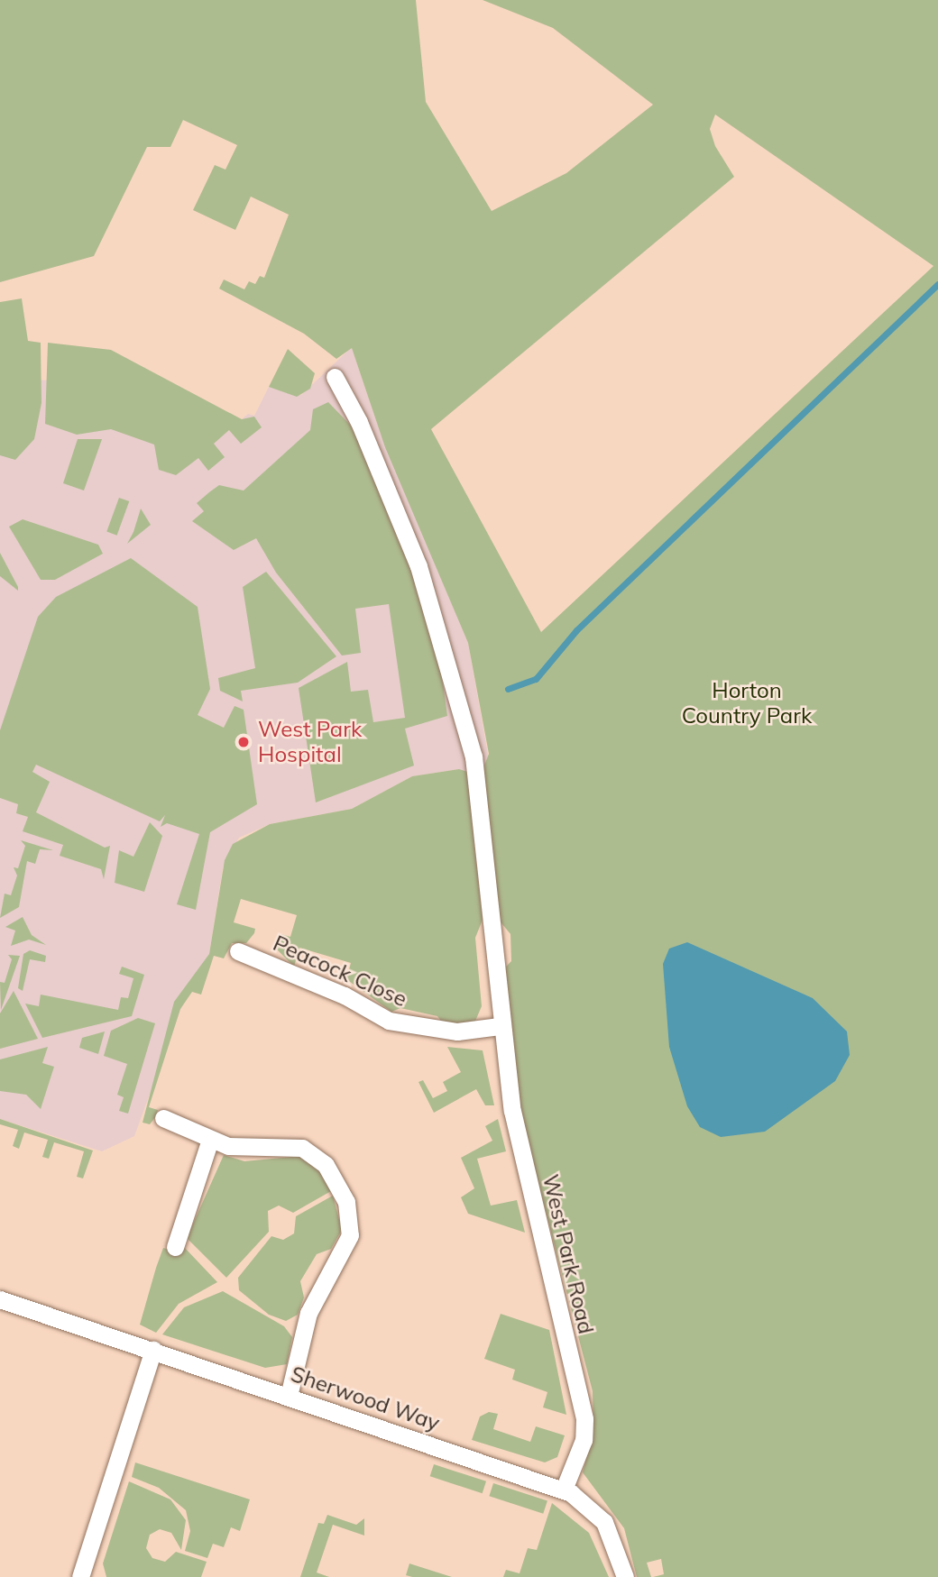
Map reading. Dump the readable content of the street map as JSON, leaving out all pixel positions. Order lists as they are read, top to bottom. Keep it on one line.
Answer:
{"streets":{"street":["Peacock Close","West Park Road","Sherwood Way"]},"crossings":[["Peacock Close","West Park Road"],["West Park Road","Sherwood Way"]],"parks":["Horton Country Park"],"places":["West Park Hospital"]}
